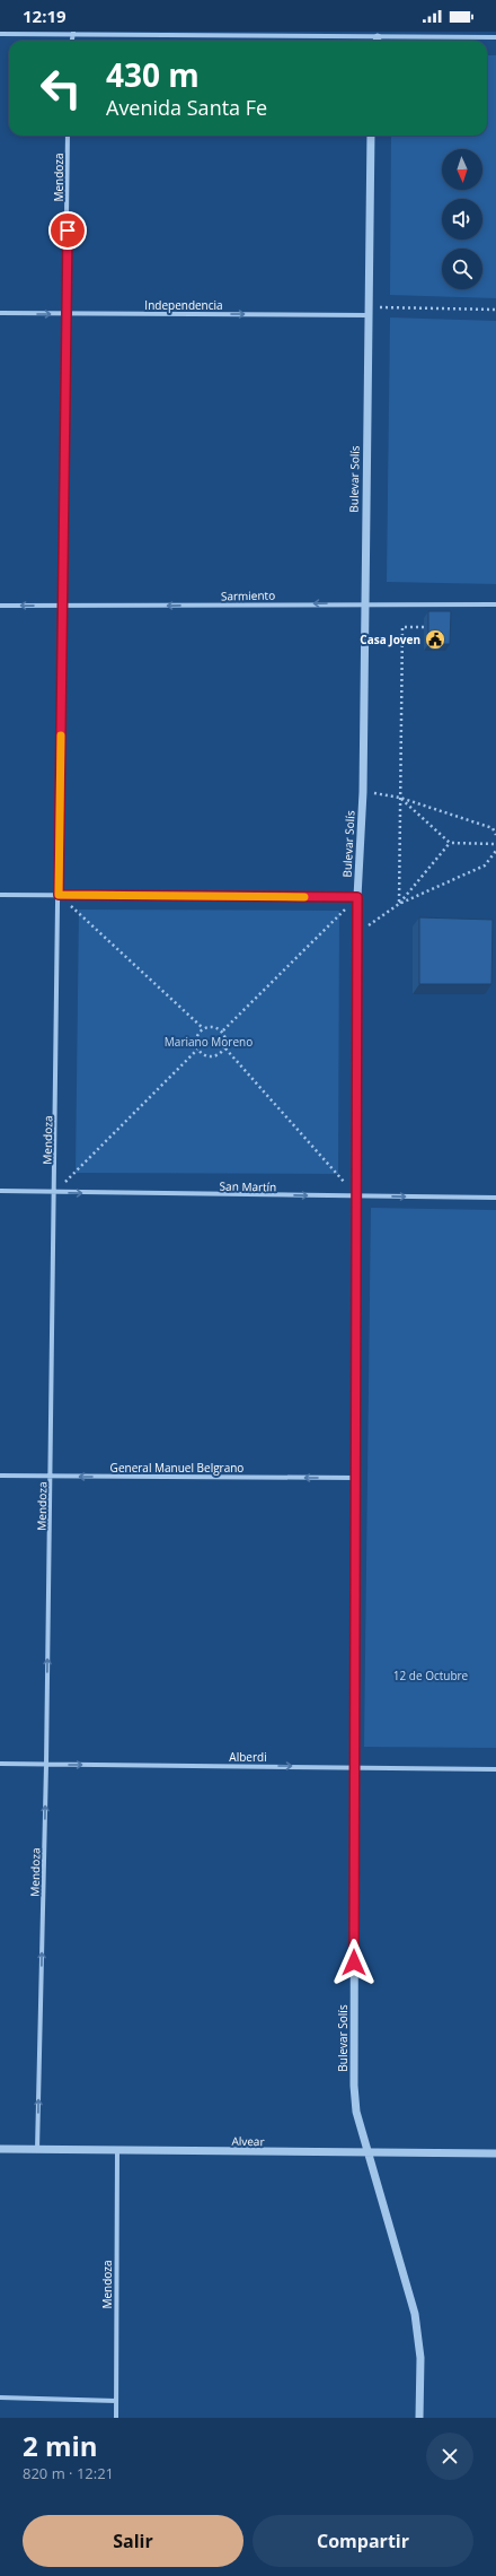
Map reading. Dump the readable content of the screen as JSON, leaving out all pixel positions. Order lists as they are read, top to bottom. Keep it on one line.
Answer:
{"streets":{"street":["Mendoza","Independencia","Bulevar Solís","Sarmiento","San Martín","General Manuel Belgrano","Alberdi","Alvear"]},"crossings":[["Mendoza","Independencia"],["Mendoza","Sarmiento"],["Mendoza","San Martín"],["Mendoza","General Manuel Belgrano"],["Mendoza","Alberdi"],["Mendoza","Alvear"],["Independencia","Bulevar Solís"],["Bulevar Solís","Sarmiento"],["Bulevar Solís","San Martín"],["Bulevar Solís","General Manuel Belgrano"],["Bulevar Solís","Alberdi"],["Bulevar Solís","Alvear"]],"one_way":["Independencia","Sarmiento","San Martín","General Manuel Belgrano","Alberdi"],"parks":["Mariano Moreno","12 de Octubre"],"places":{"public building":["Casa Joven"]},"north":"bottom","page":{"status":"12:19","turn":["430 m","Avenida Santa Fe"],"heading":["2 min","820 m · 12:21"],"buttons":["Salir","Compartir"]}}
